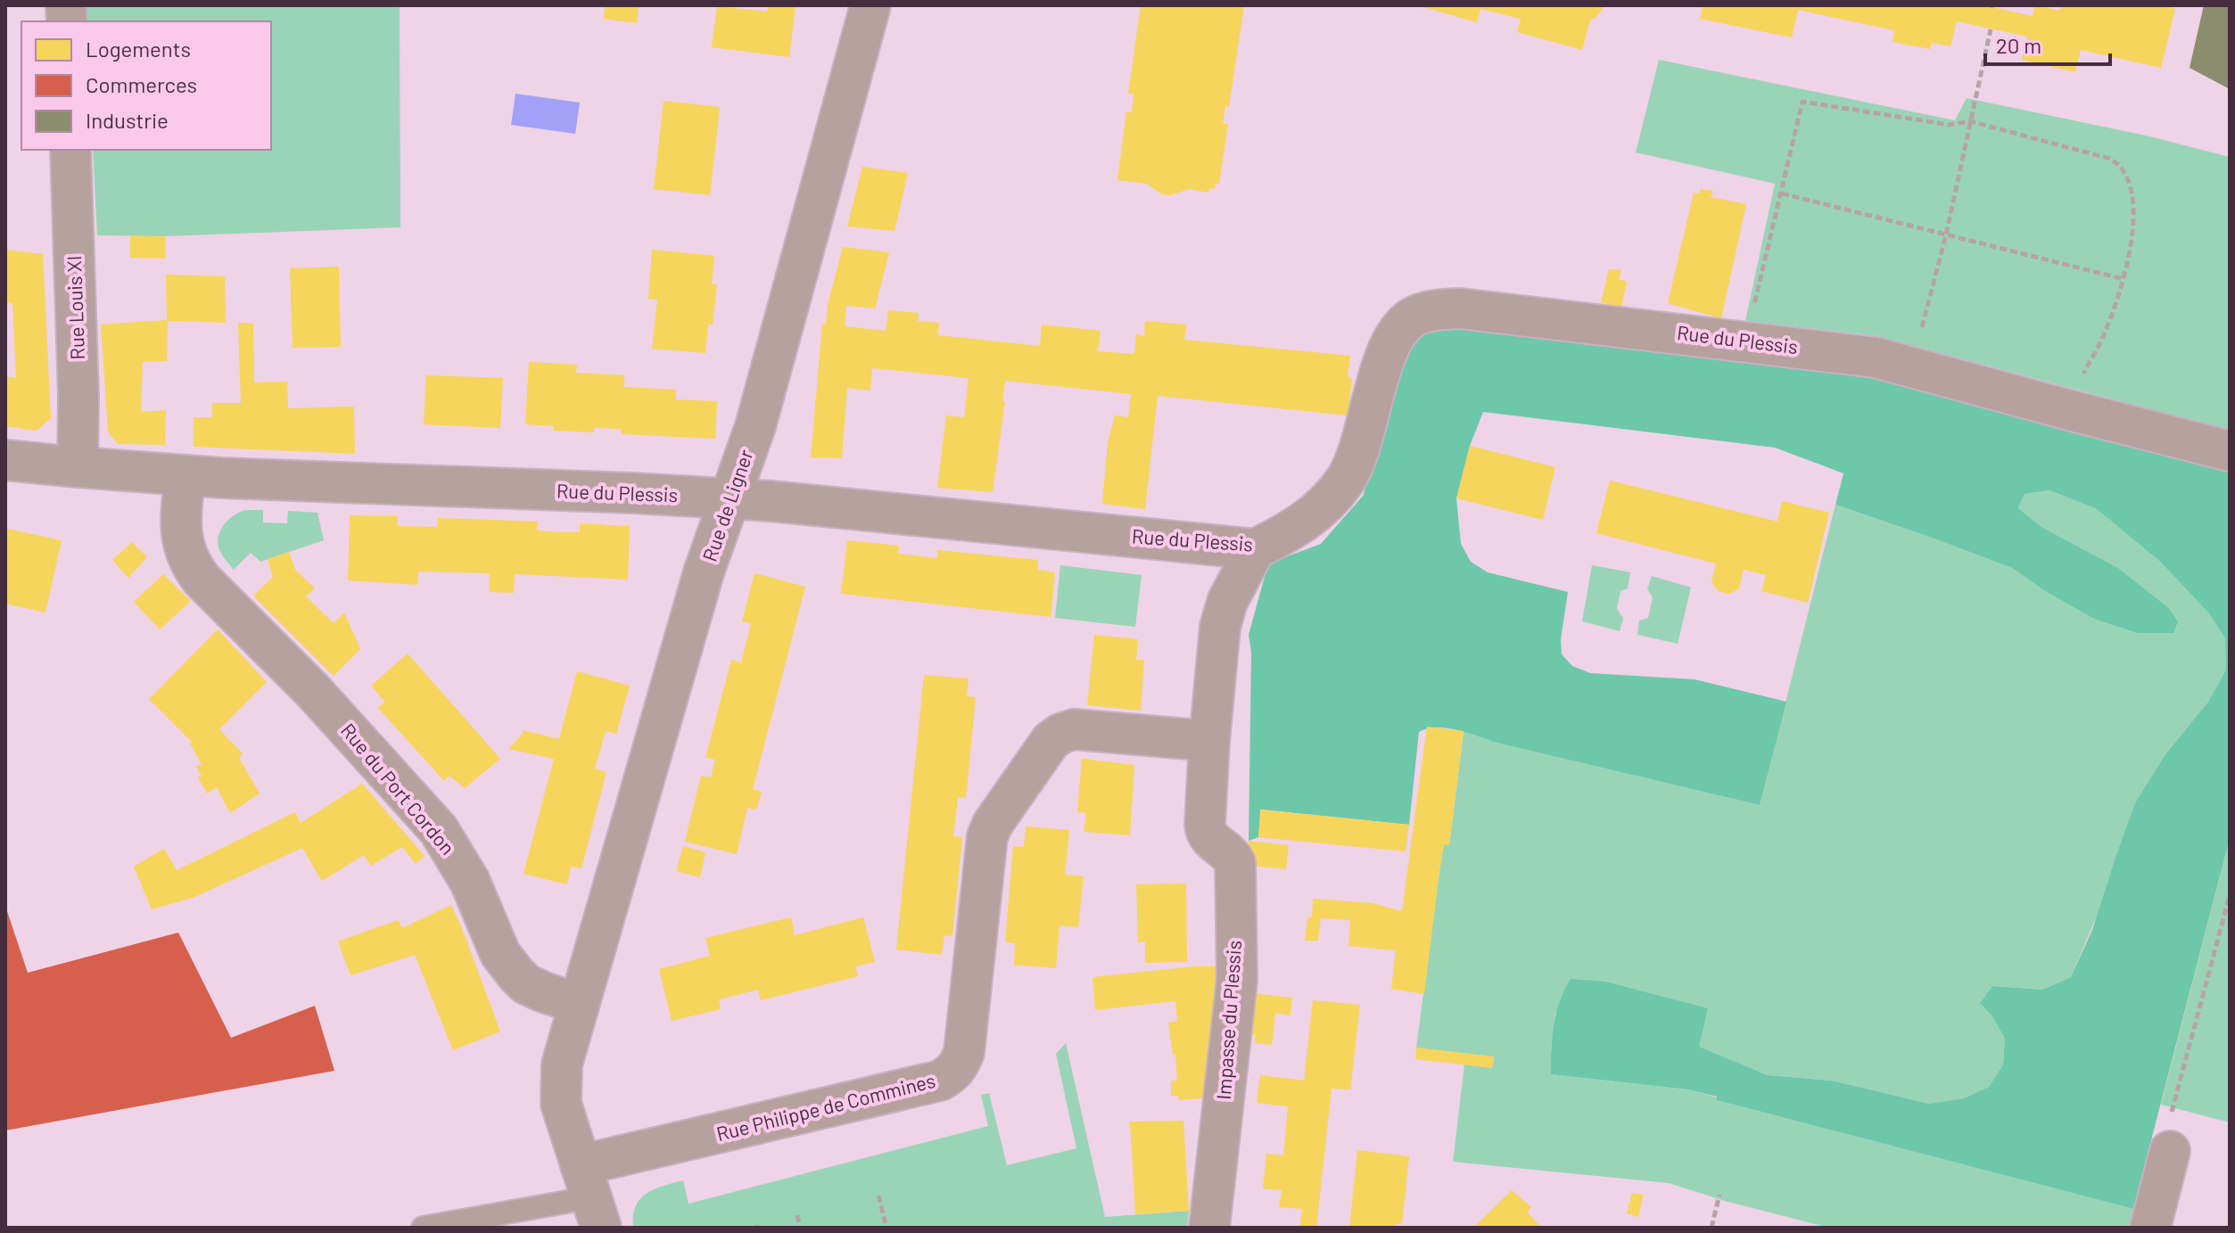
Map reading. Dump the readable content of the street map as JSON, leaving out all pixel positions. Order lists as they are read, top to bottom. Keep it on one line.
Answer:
{"streets":{"street":["Rue Louis XI","Rue du Plessis","Rue de Ligner","Rue du Port Cordon","Impasse du Plessis","Rue Philippe de Commines"]},"crossings":[["Rue Louis XI","Rue du Plessis"],["Rue du Plessis","Rue de Ligner"],["Rue du Plessis","Rue du Port Cordon"],["Rue de Ligner","Rue du Port Cordon"],["Impasse du Plessis","Rue Philippe de Commines"]],"legend":["Logements","Commerces","Industrie"],"scale_bar":"20 m"}
